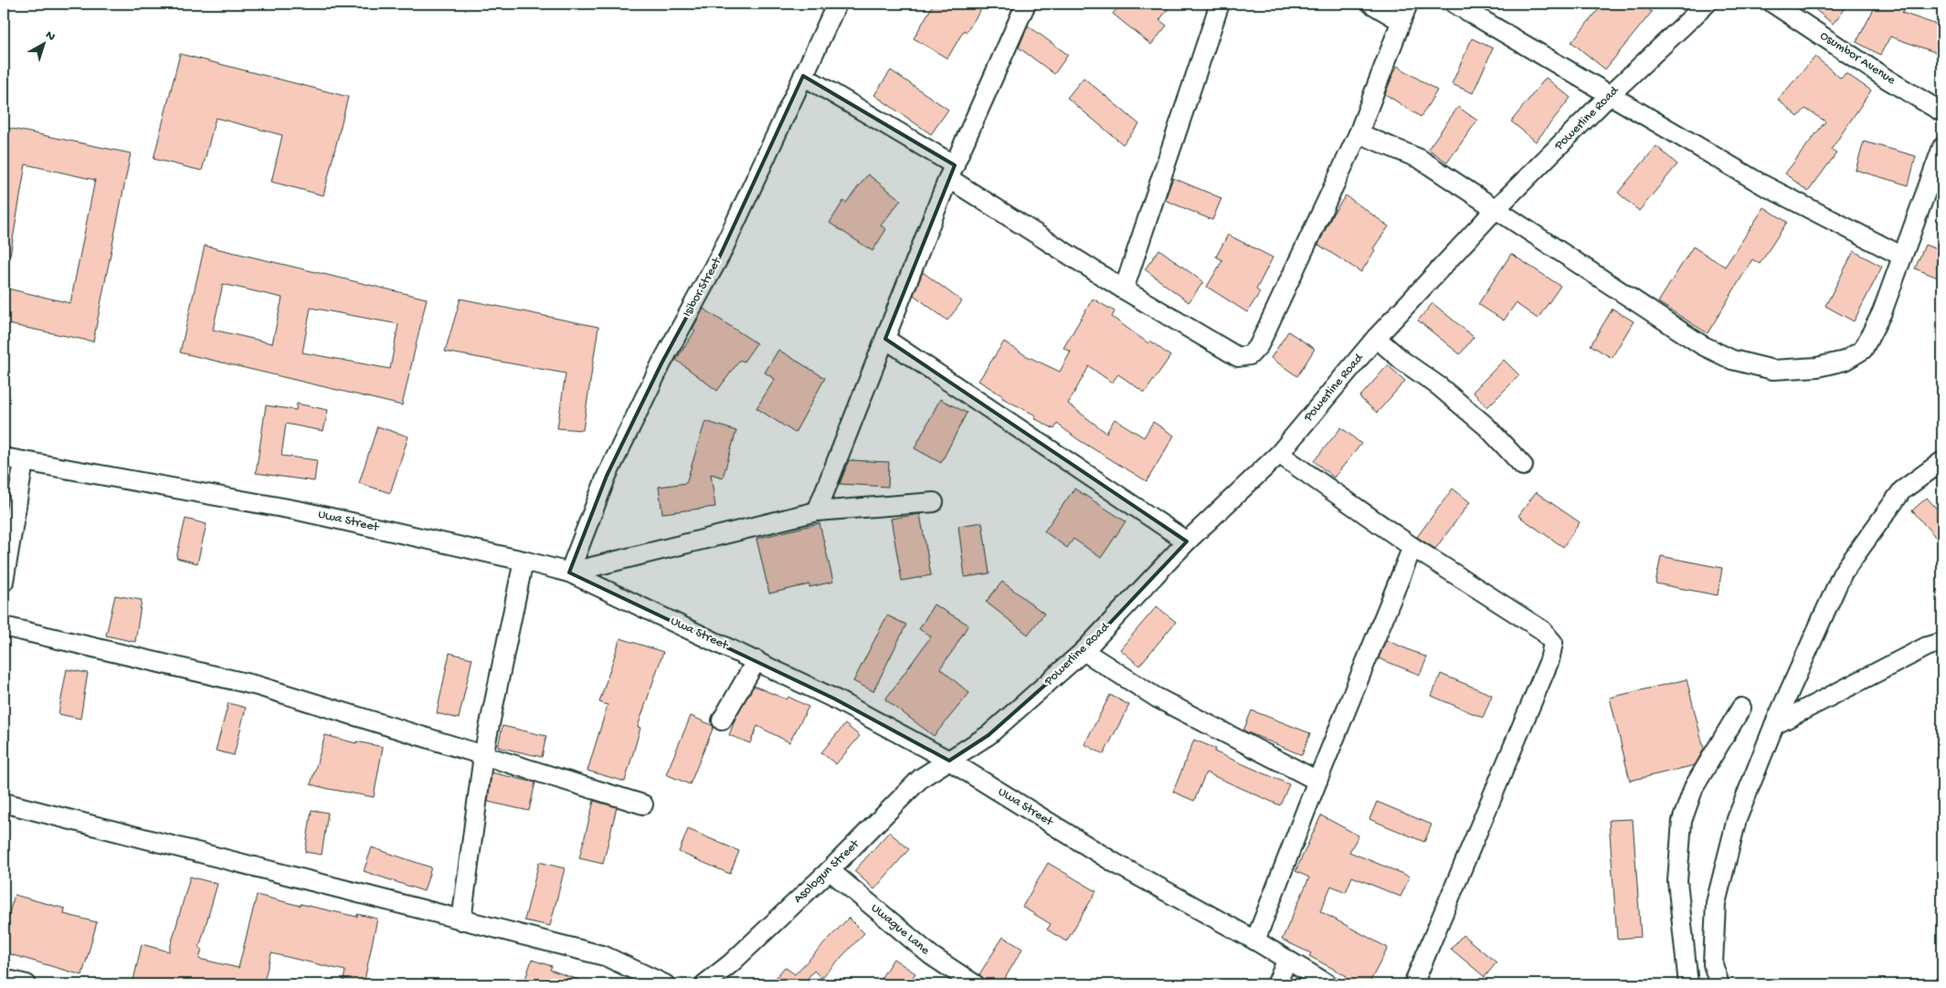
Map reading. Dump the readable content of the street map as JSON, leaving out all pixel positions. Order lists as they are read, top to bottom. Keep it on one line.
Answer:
{"streets":{"street":["Osumbor Avenue","Powerline Road","Isibor Street","Uwa Street","Asologun Street","Uwague Lane"]},"crossings":[["Powerline Road","Uwa Street"],["Powerline Road","Asologun Street"],["Isibor Street","Uwa Street"],["Uwa Street","Asologun Street"],["Asologun Street","Uwague Lane"]],"north":"top right"}
